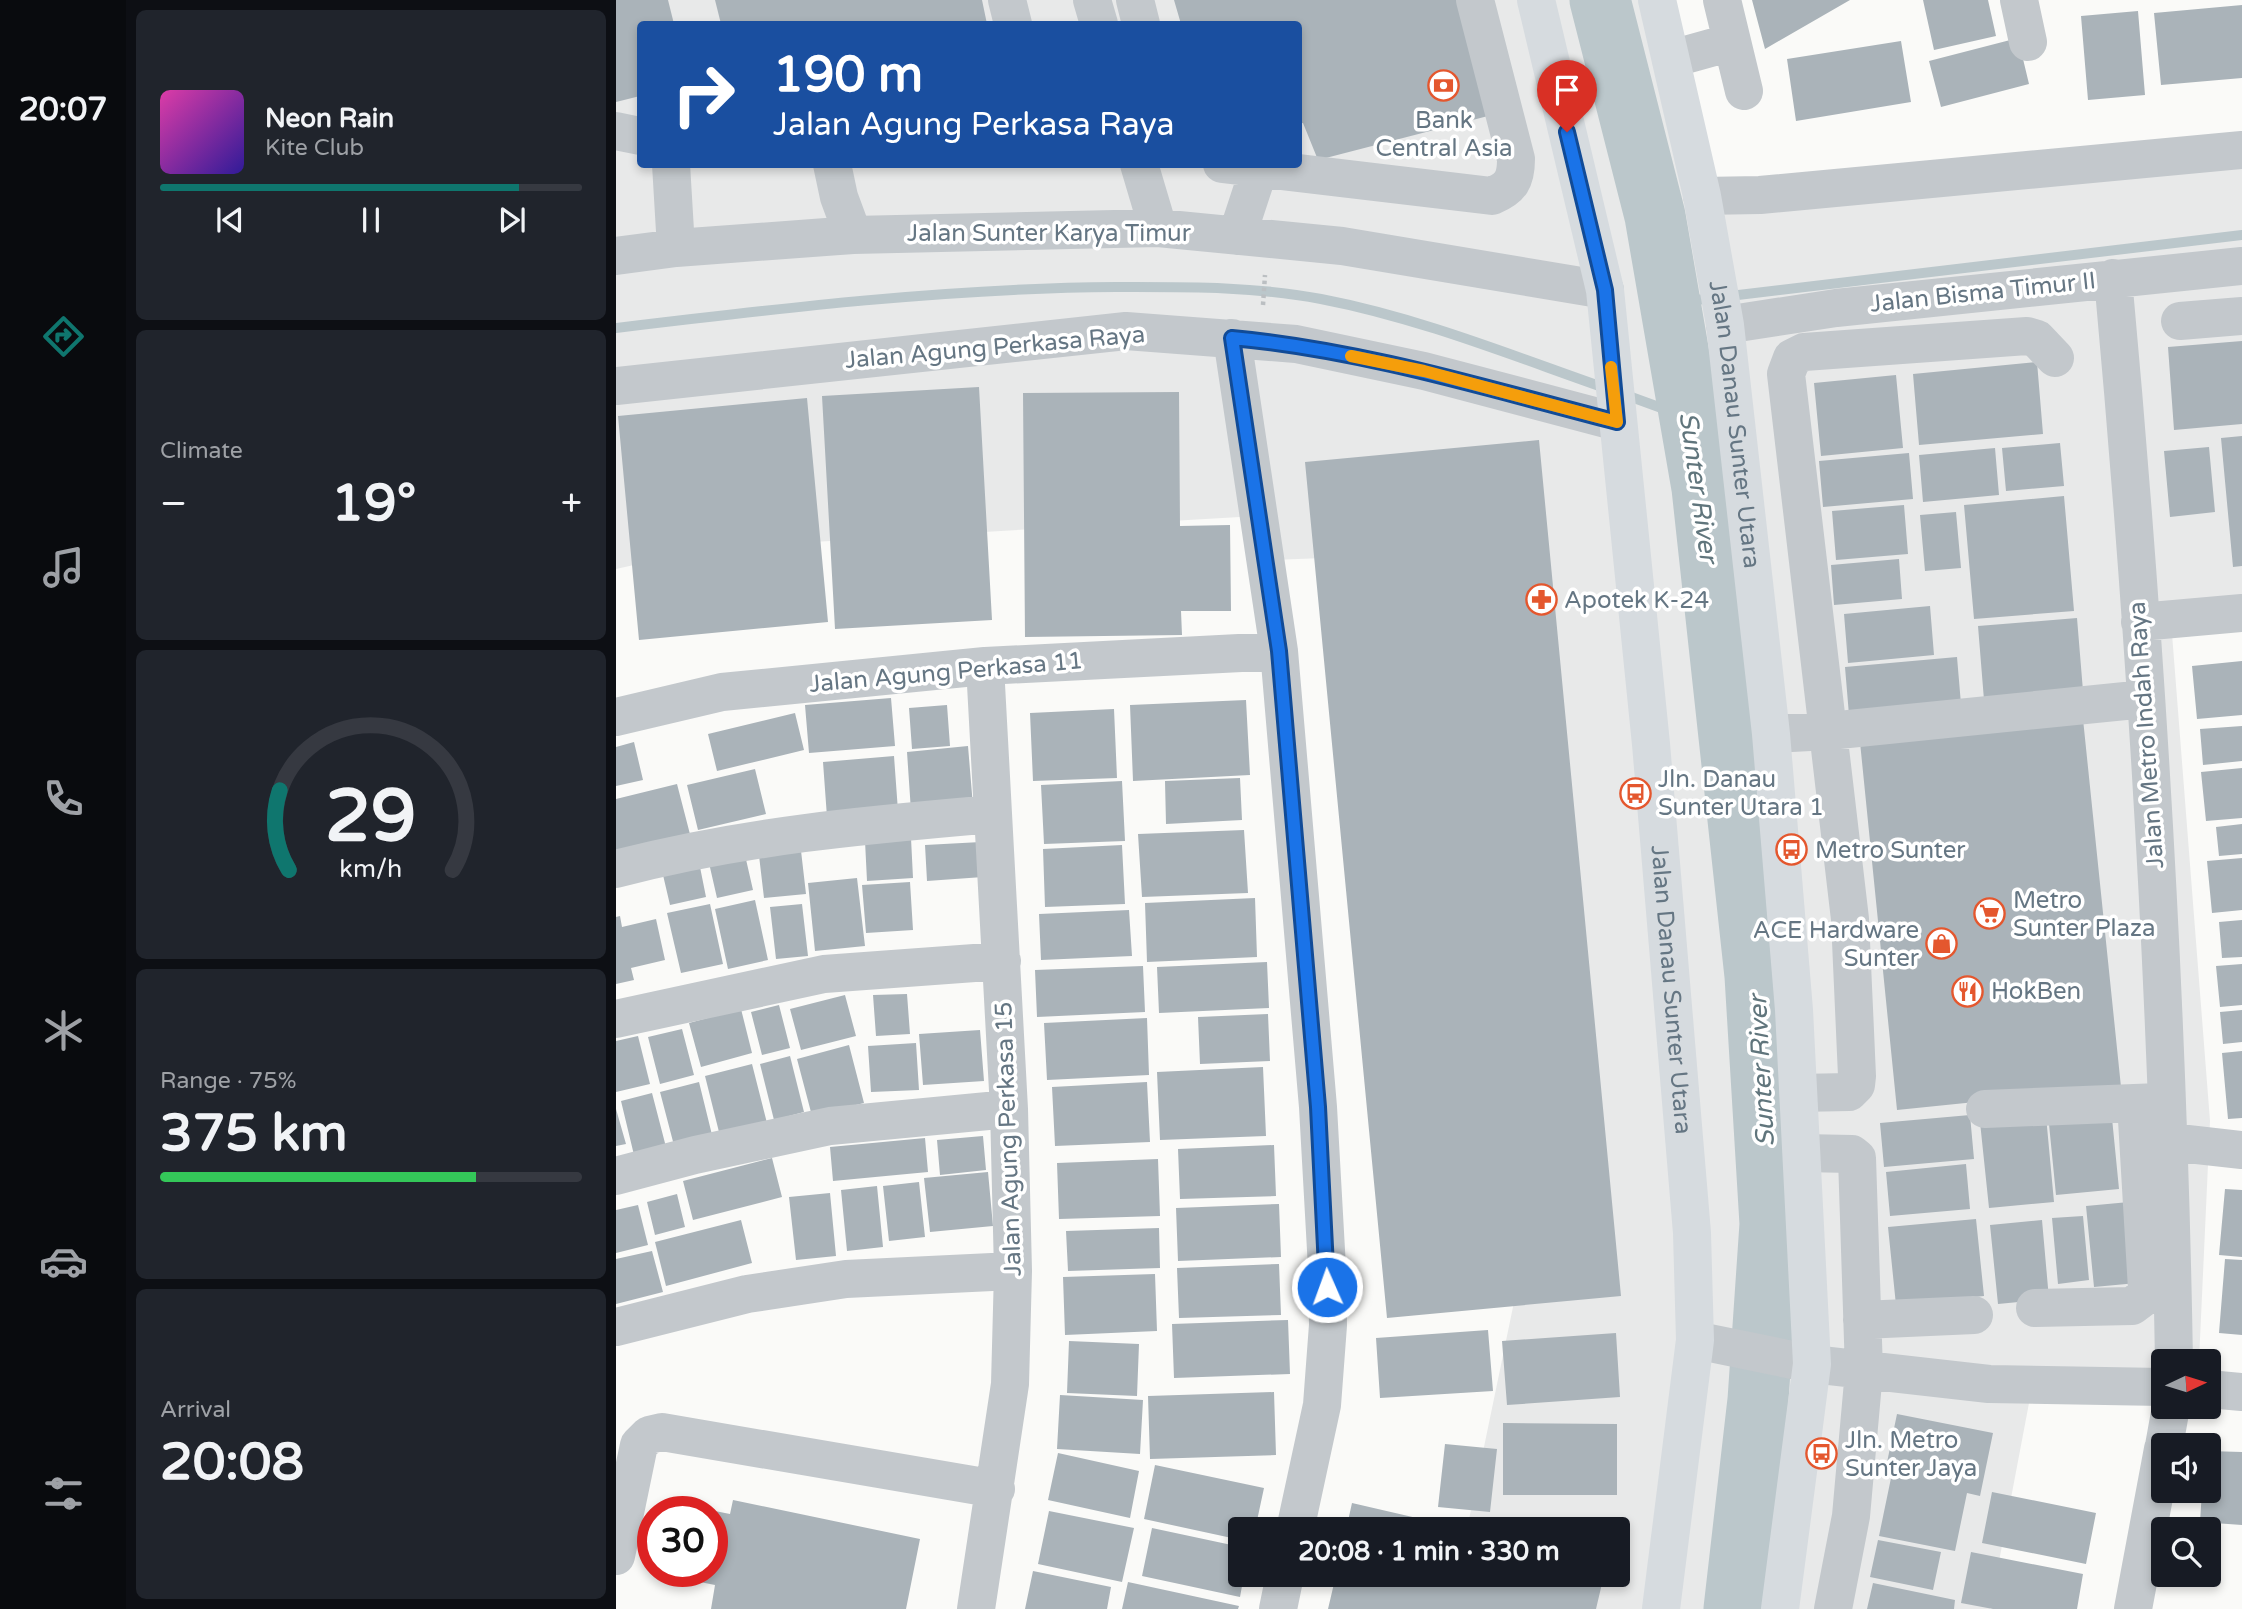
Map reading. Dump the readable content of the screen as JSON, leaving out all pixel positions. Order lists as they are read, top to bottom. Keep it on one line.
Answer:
{"streets":{"main road":["Jalan Danau Sunter Utara"],"street":["Jalan Sunter Karya Timur","Jalan Bisma Timur II","Jalan Agung Perkasa Raya","Jalan Agung Perkasa 11","Jalan Metro Indah Raya","Jalan Agung Perkasa 15"]},"crossings":[["Jalan Sunter Karya Timur","Jalan Danau Sunter Utara"],["Jalan Bisma Timur II","Jalan Danau Sunter Utara"],["Jalan Bisma Timur II","Jalan Metro Indah Raya"],["Jalan Agung Perkasa Raya","Jalan Danau Sunter Utara"],["Jalan Agung Perkasa 11","Jalan Agung Perkasa 15"]],"water":["Sunter River"],"places":{"bank":["Bank Central Asia"],"pharmacy":["Apotek K-24"],"bus stop":["Jln. Danau Sunter Utara 1","Metro Sunter","Jln. Metro Sunter Jaya"],"supermarket":["Metro Sunter Plaza"],"shop":["ACE Hardware Sunter"],"restaurant":["HokBen"]},"north":"right","page":{"tabs":"20:07","turn":["190 m","Jalan Agung Perkasa Raya"],"song":["Neon Rain","Kite Club"],"tile":["Climate",["Range · 75%","375 km"],["Arrival","20:08"]],"heat":["−","19°","+"],"limit":"30","trip":"20:08 · 1 min · 330 m","gauge":["29","km/h"]}}
